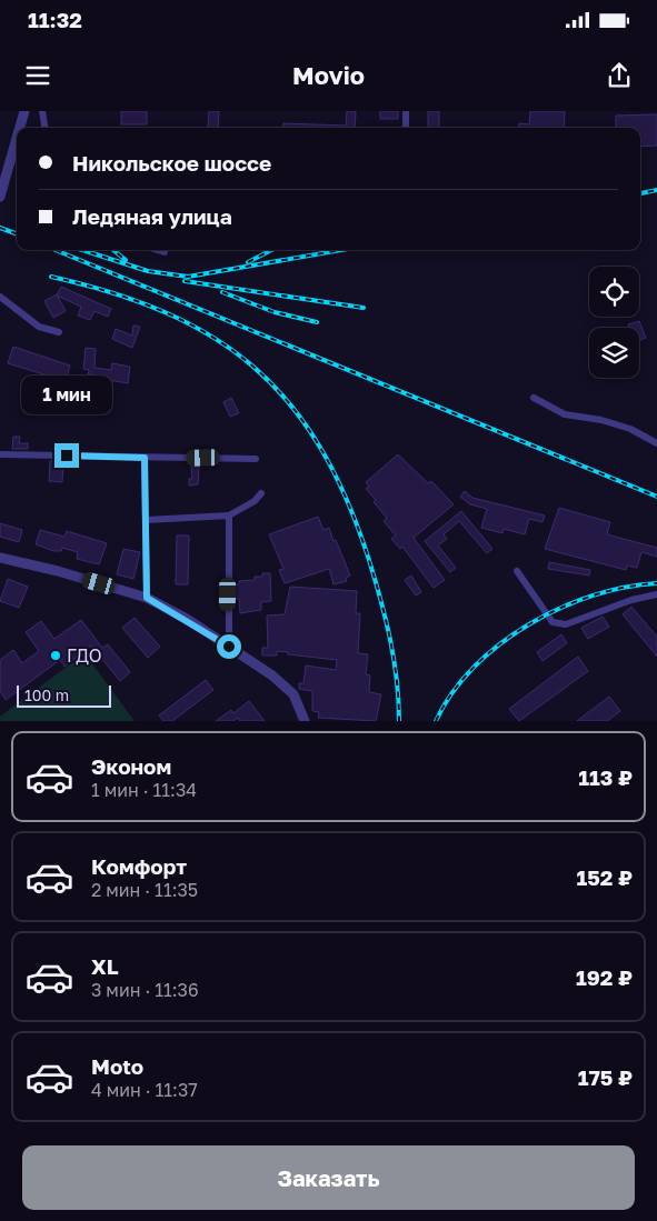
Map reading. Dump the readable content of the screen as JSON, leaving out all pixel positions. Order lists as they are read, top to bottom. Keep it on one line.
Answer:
{"places":["ГДО"],"scale_bar":"100 m","page":{"status":"11:32","header":"Movio","banner":["Никольское шоссе","Ледяная улица"],"bubble":"1 мин","scale":"100 m","list":[{"name":"Эконом","note":"1 мин · 11:34","value":"113 ₽"},{"name":"Комфорт","note":"2 мин · 11:35","value":"152 ₽"},{"name":"XL","note":"3 мин · 11:36","value":"192 ₽"},{"name":"Moto","note":"4 мин · 11:37","value":"175 ₽"}],"buttons":"Заказать"}}
